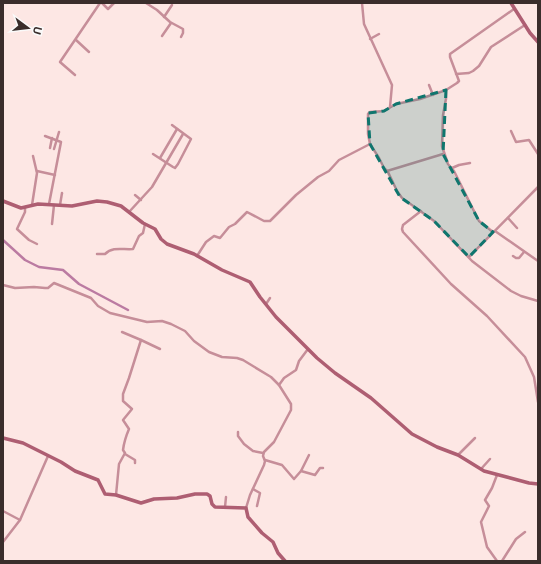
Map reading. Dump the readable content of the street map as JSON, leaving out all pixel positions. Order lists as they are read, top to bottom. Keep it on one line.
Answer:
{"north":"right"}
